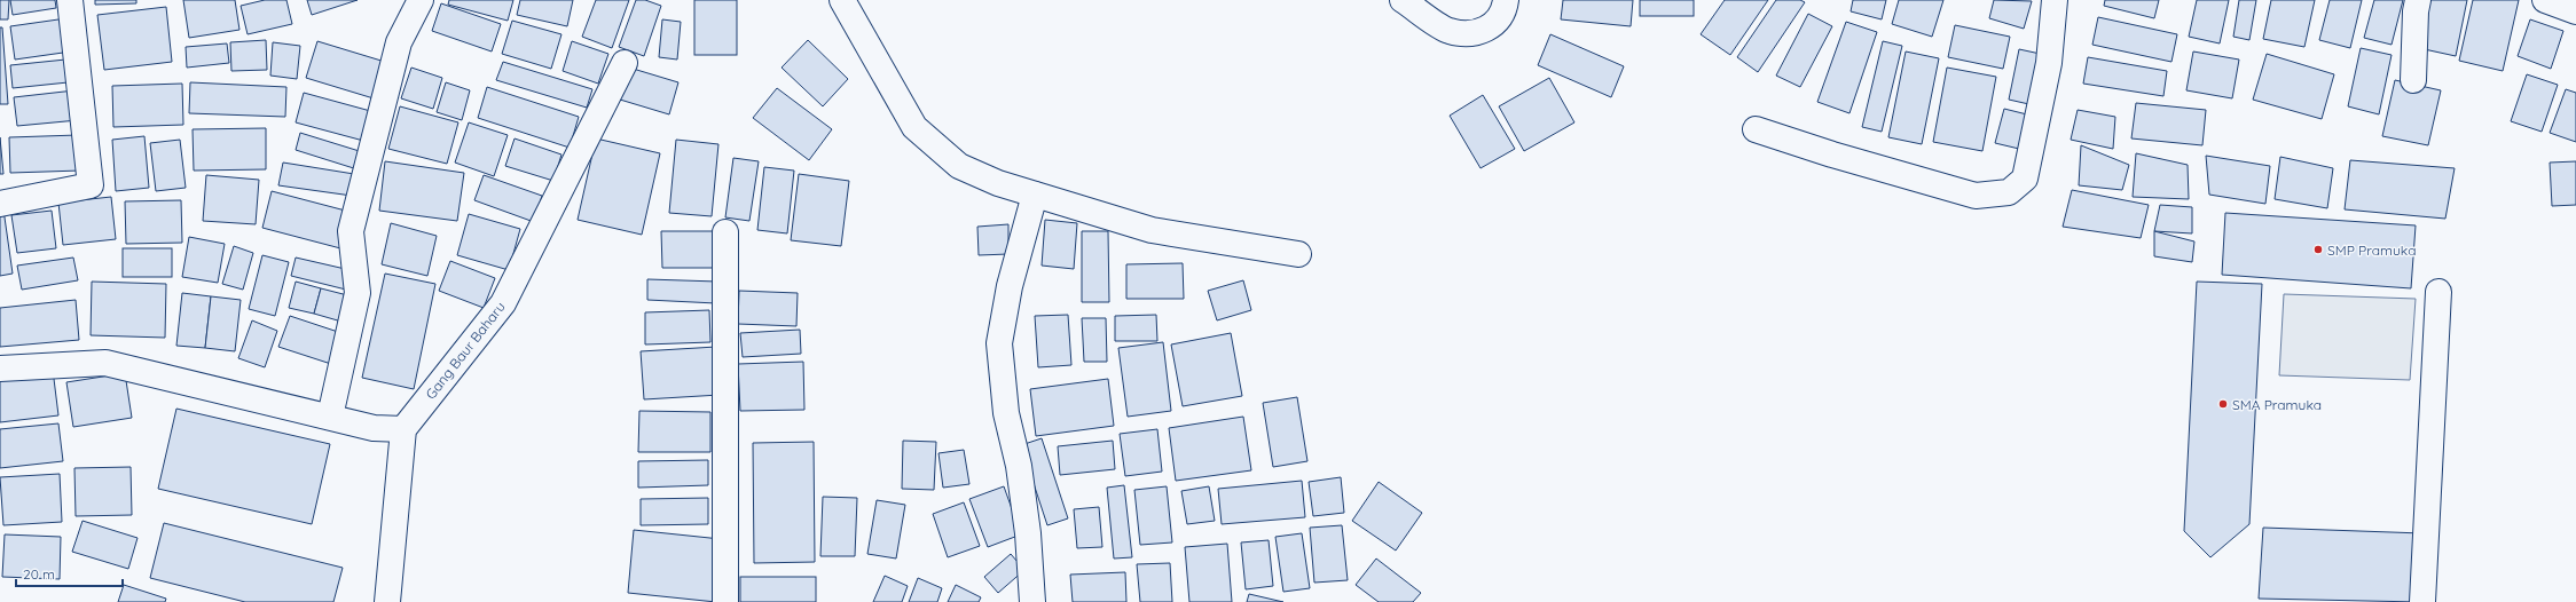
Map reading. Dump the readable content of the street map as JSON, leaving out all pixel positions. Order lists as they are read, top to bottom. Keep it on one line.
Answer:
{"streets":{"street":["Gang Baur Baharu"]},"places":["SMP Pramuka","SMA Pramuka"],"scale_bar":"20 m"}
